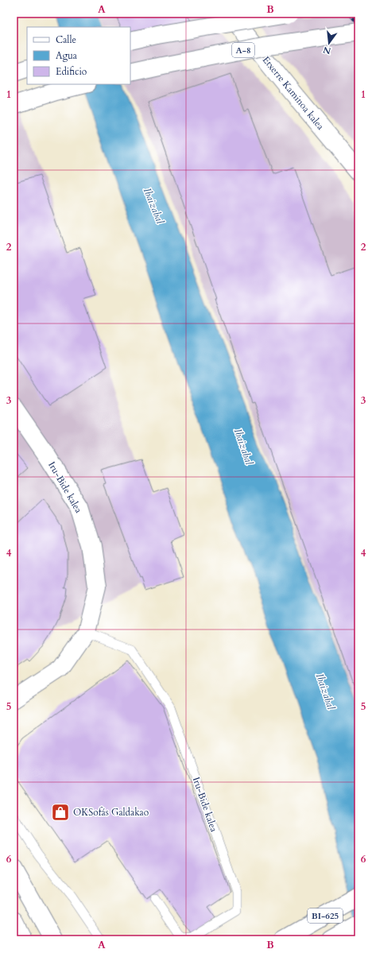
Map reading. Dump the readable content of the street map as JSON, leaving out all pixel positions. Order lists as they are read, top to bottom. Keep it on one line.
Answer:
{"streets":{"main road":["A-8","Etxerre Kaminoa kalea","Iru-Bide kalea","BI-625"]},"water":["Ibaizabal"],"places":{"shop":["OKSofás Galdakao"]},"legend":["Calle","Agua","Edificio"],"north":"bottom","grid":{"columns":["A","B"],"rows":["1","2","3","4","5","6"]}}
